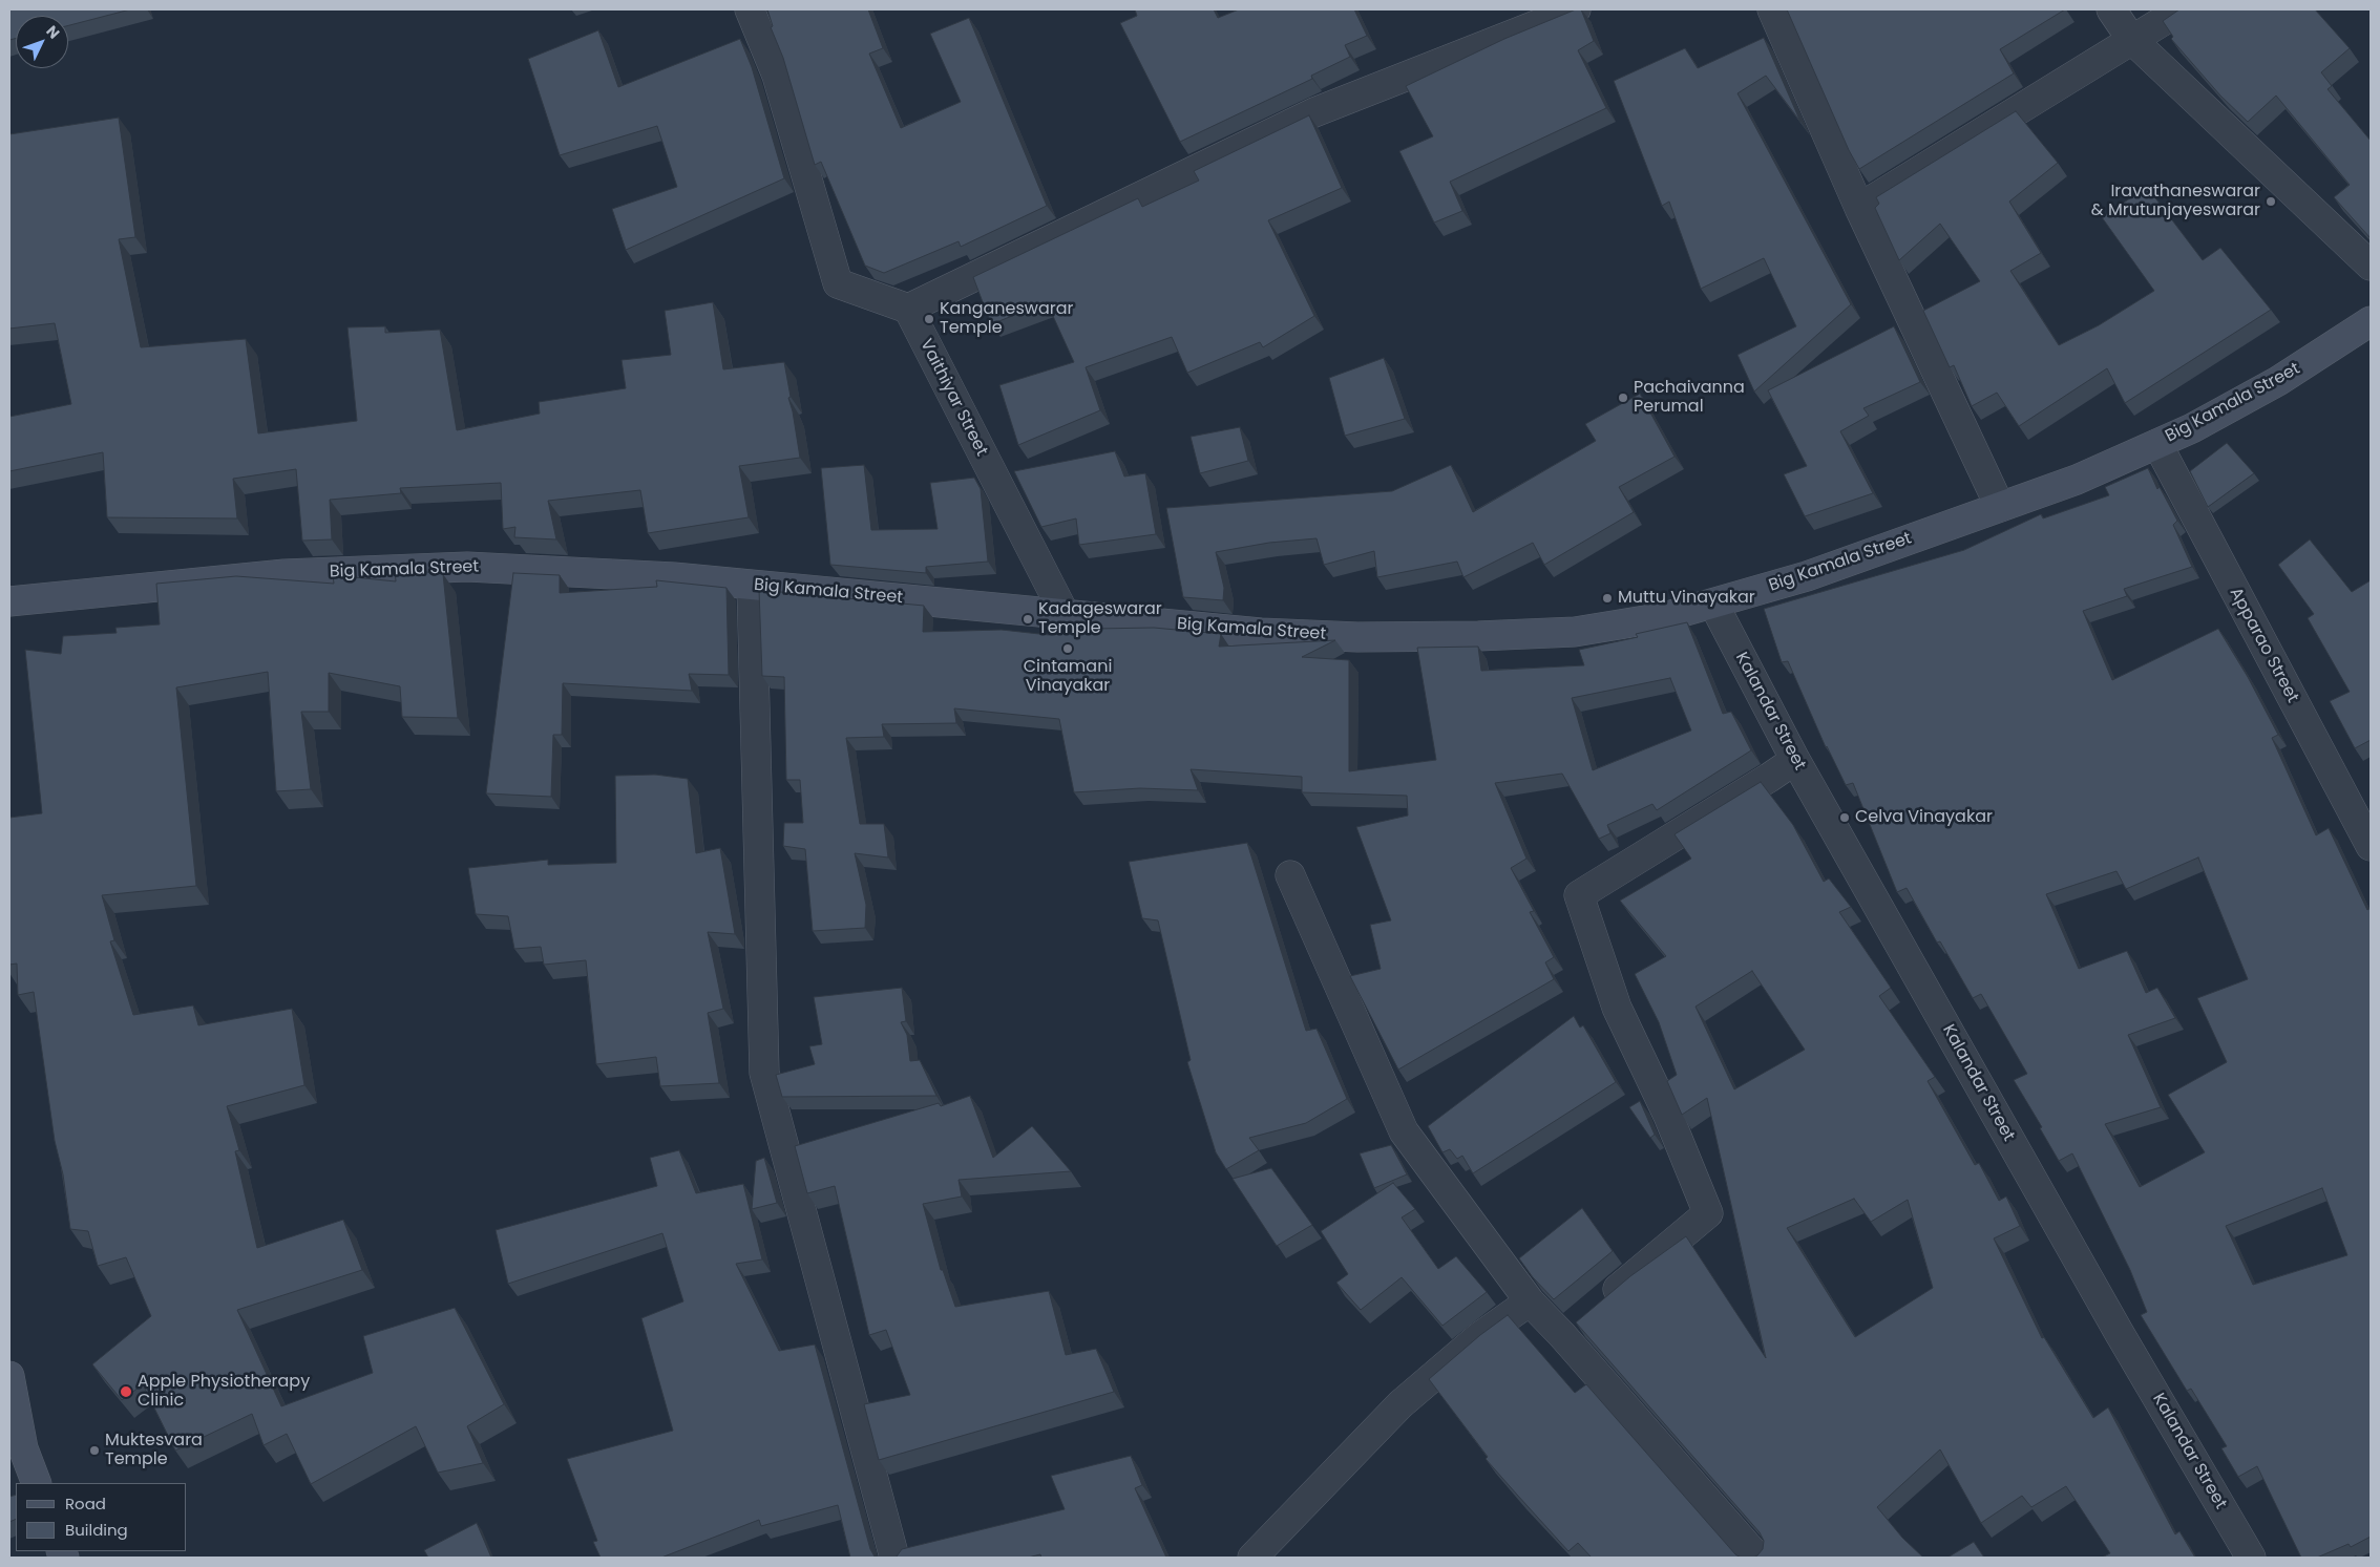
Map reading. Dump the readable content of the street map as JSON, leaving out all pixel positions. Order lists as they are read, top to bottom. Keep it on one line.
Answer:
{"streets":{"main road":["Big Kamala Street"],"street":["Vaithiyar Street","Apparao Street","Kalandar Street"]},"crossings":[["Vaithiyar Street","Big Kamala Street"],["Big Kamala Street","Apparao Street"],["Big Kamala Street","Kalandar Street"]],"places":["Iravathaneswarar & Mrutunjayeswarar","Kanganeswarar Temple","Pachaivanna Perumal","Muttu Vinayakar","Kadageswarar Temple","Cintamani Vinayakar","Celva Vinayakar","Apple Physiotherapy Clinic","Muktesvara Temple"],"legend":["Road","Building"],"north":"top right"}
